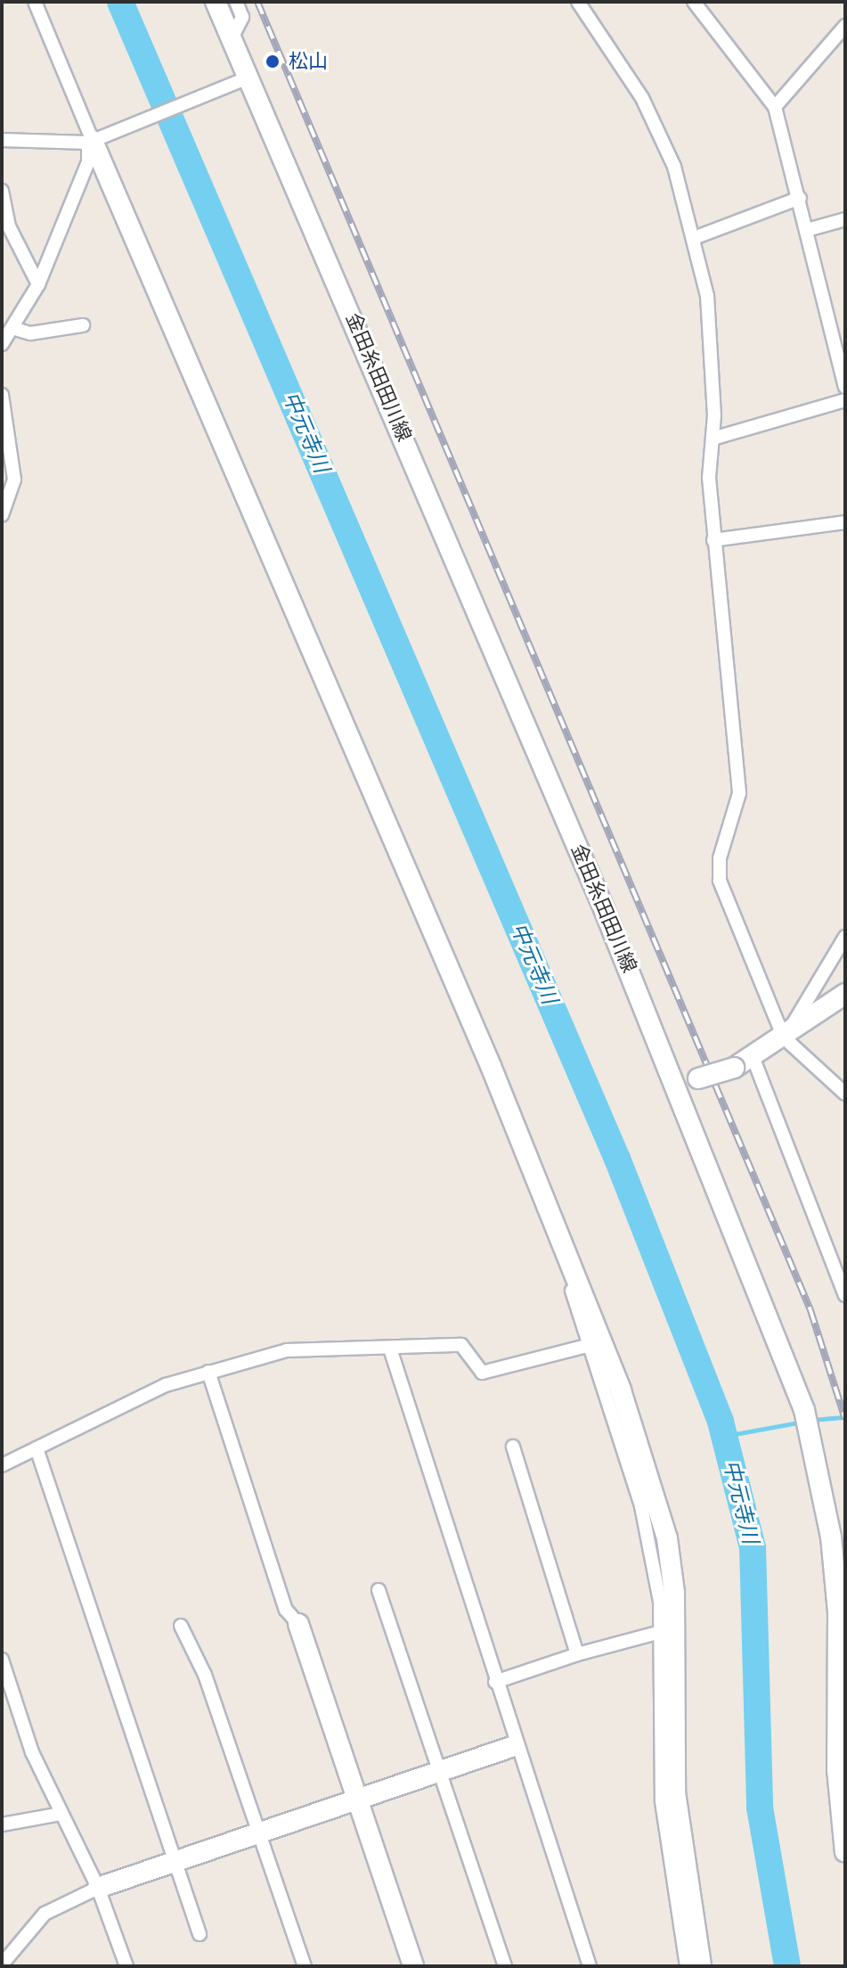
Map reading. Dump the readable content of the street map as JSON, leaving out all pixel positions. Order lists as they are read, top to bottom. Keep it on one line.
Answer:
{"streets":{"street":["金田糸田田川線"]},"water":["中元寺川"],"places":["松山"]}
